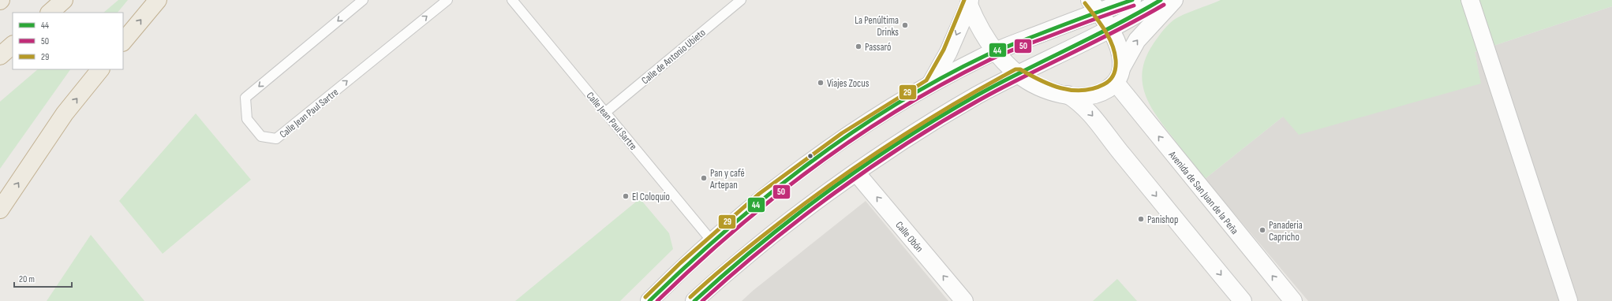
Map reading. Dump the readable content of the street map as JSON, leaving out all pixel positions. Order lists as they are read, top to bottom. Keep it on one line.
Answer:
{"streets":{"main road":["Avenida de San Juan de la Peña","Calle Obón"],"lane":["Calle de Antonio Ubieto","Calle Jean Paul Sartre"]},"crossings":[["Calle de Antonio Ubieto","Calle Jean Paul Sartre"]],"one_way":["Calle Obón"],"places":["La Penúltima Drinks","Passaró","Viajes Zocus","Pan y café Artepan","El Coloquio","Panishop","Panaderia Capricho"],"lines":["transit line 44","transit line 29","transit line 50"],"legend":["44","50","29"],"scale_bar":"20 m"}
